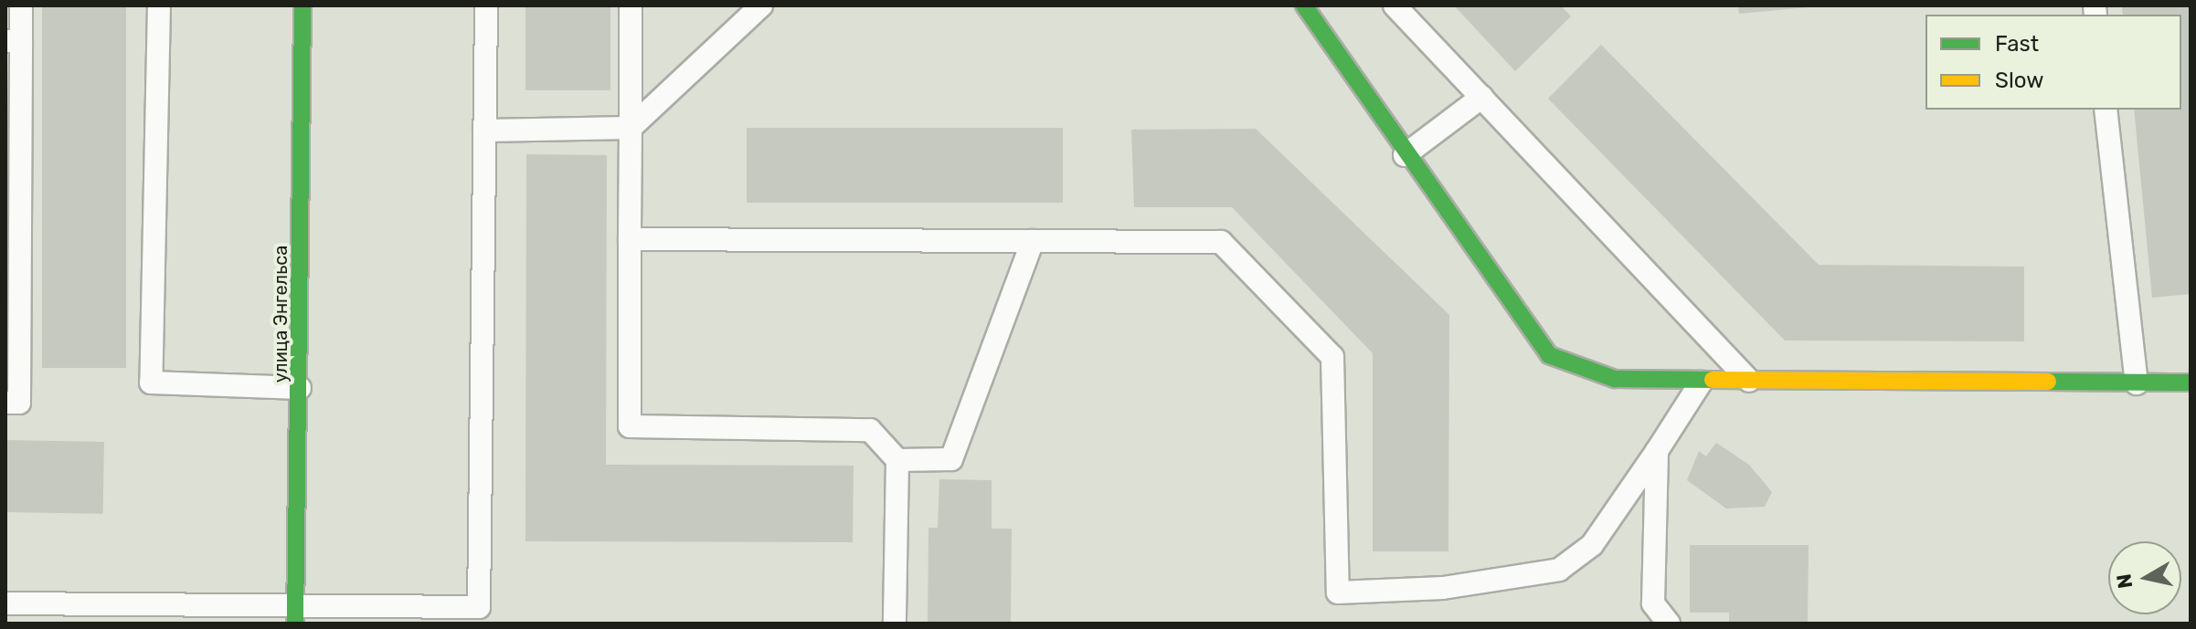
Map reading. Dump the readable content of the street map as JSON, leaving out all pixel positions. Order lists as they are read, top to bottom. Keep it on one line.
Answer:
{"streets":{"street":["улица Энгельса"]},"legend":["Fast","Slow"],"north":"left"}
